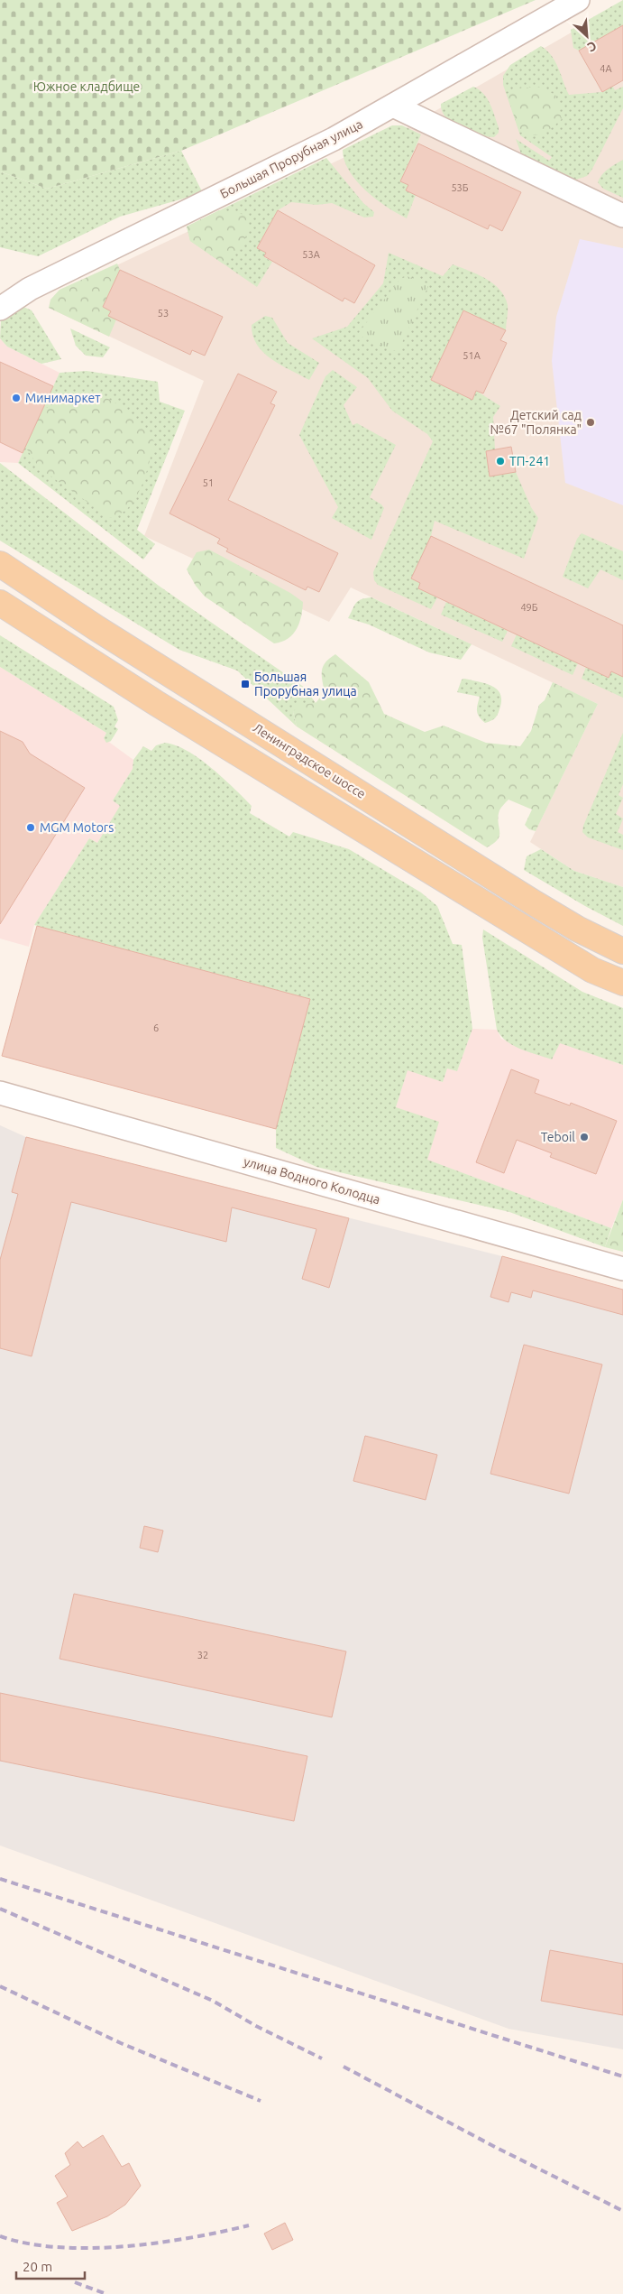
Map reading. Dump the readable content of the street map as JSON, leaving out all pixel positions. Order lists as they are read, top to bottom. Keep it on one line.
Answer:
{"streets":{"main road":["Ленинградское шоссе"],"street":["Большая Прорубная улица","улица Водного Колодца"]},"parks":["Южное кладбище"],"places":{"other":["Минимаркет","Детский сад №67 \"Полянка\"","ТП-241","MGM Motors","Teboil"],"transit":["Большая Прорубная улица"]},"house_numbers":["4А","53Б","53А","53","51А","51","49Б","6","32"],"scale_bar":"20 m","north":"bottom right"}
